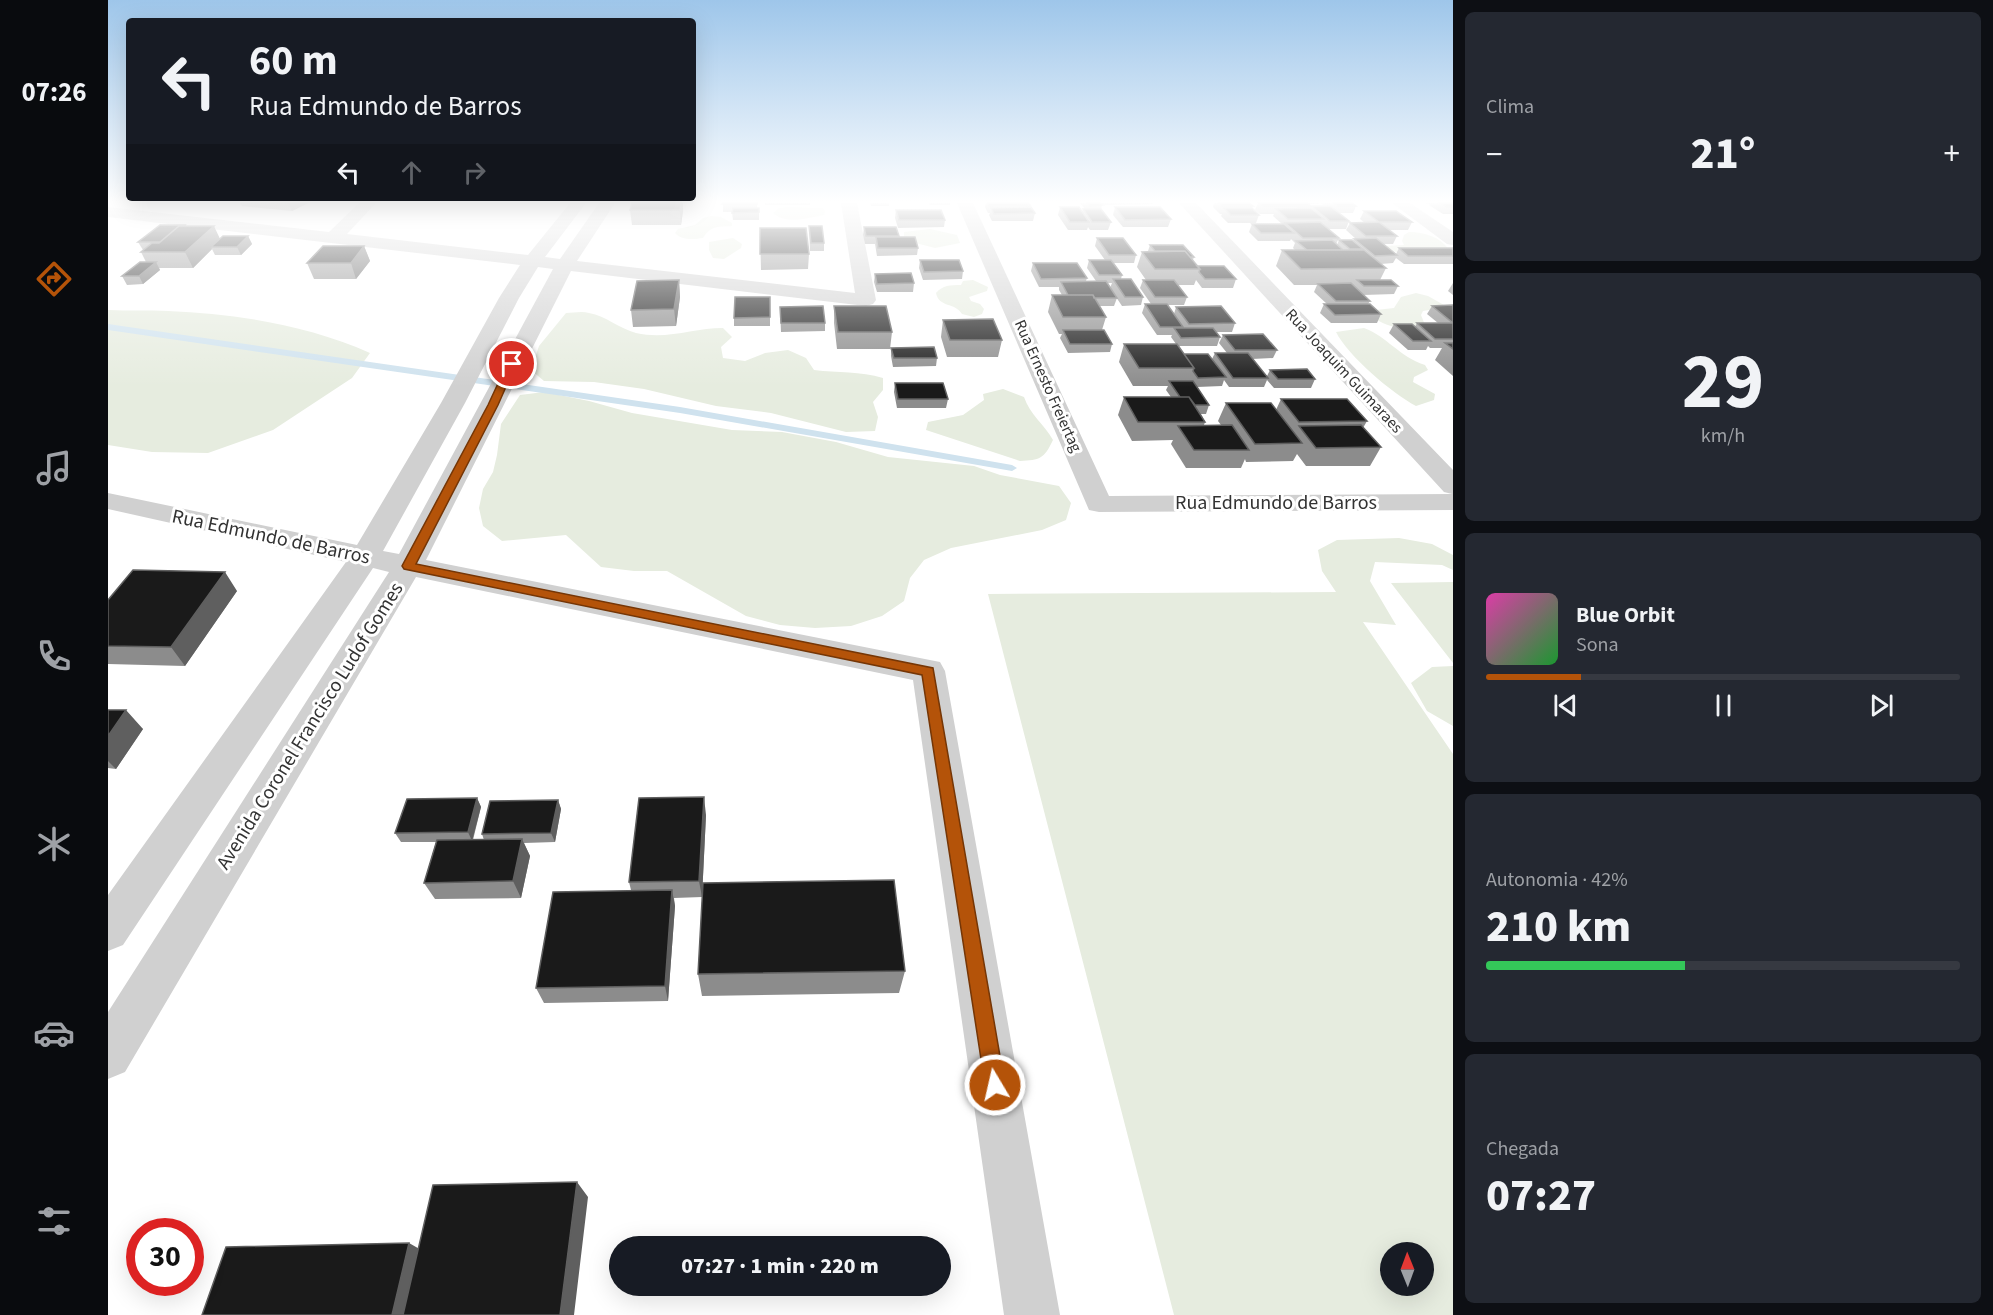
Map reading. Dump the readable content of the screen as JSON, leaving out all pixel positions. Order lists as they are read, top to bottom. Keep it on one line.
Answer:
{"streets":{"street":["Rua Joaquim Guimaraes","Rua Ernesto Freiertag","Rua Edmundo de Barros","Avenida Coronel Francisco Ludof Gomes"]},"crossings":[["Rua Ernesto Freiertag","Rua Edmundo de Barros"],["Rua Edmundo de Barros","Avenida Coronel Francisco Ludof Gomes"]],"north":"top","page":{"tabs":"07:26","tile":["Clima",["29","km/h"],["Autonomia · 42%","210 km"],["Chegada","07:27"]],"turn":["60 m","Rua Edmundo de Barros"],"heat":["−","21°","+"],"song":["Blue Orbit","Sona"],"limit":"30","trip":"07:27 · 1 min · 220 m"}}
